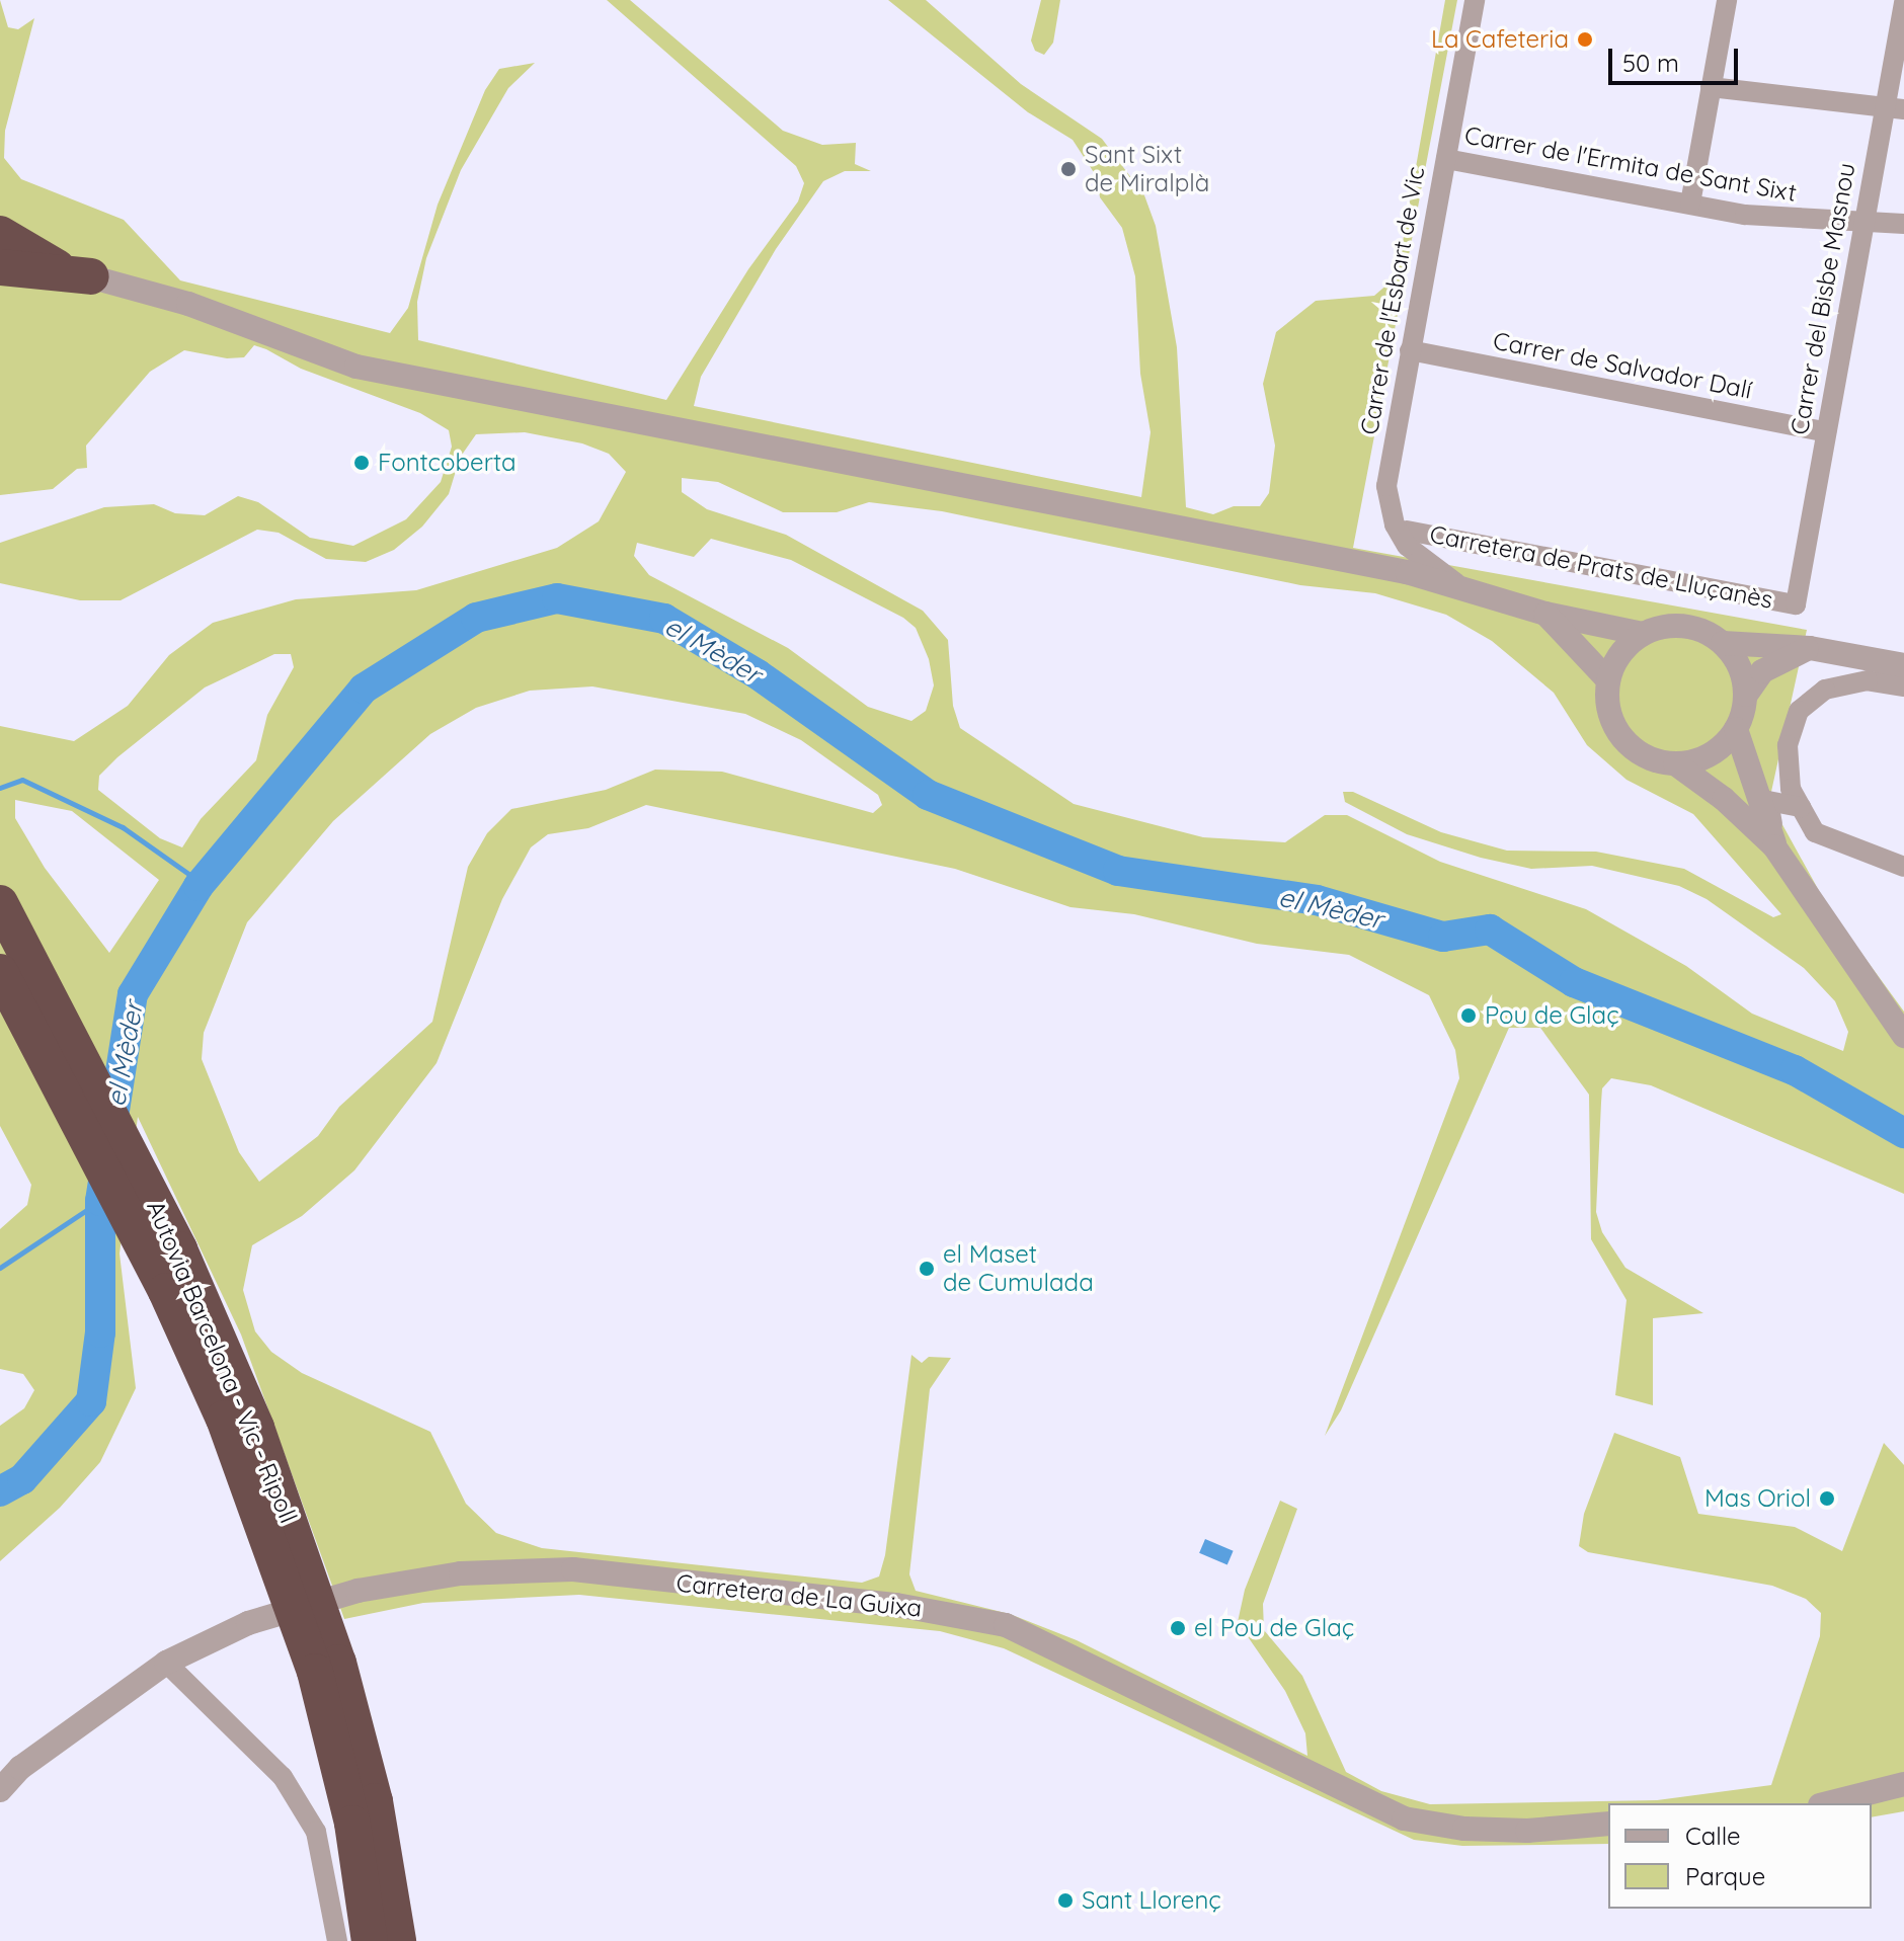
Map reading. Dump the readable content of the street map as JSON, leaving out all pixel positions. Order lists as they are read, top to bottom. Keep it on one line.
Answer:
{"streets":{"highway":["Autovia Barcelona - Vic - Ripoll"],"street":["Carrer de l'Ermita de Sant Sixt","Carrer del Bisbe Masnou","Carrer de l'Esbart de Vic","Carrer de Salvador Dalí","Carretera de Prats de Lluçanès","Carretera de La Guixa"]},"crossings":[["Carrer de l'Ermita de Sant Sixt","Carrer del Bisbe Masnou"],["Carrer de l'Ermita de Sant Sixt","Carrer de l'Esbart de Vic"],["Carrer del Bisbe Masnou","Carrer de Salvador Dalí"],["Carrer del Bisbe Masnou","Carretera de Prats de Lluçanès"],["Carrer de l'Esbart de Vic","Carrer de Salvador Dalí"]],"water":["el Mèder"],"places":["La Cafeteria","Sant Sixt de Miralplà","Fontcoberta","Pou de Glaç","el Maset de Cumulada","Mas Oriol","el Pou de Glaç","Sant Llorenç"],"legend":["Calle","Parque"],"scale_bar":"50 m"}
